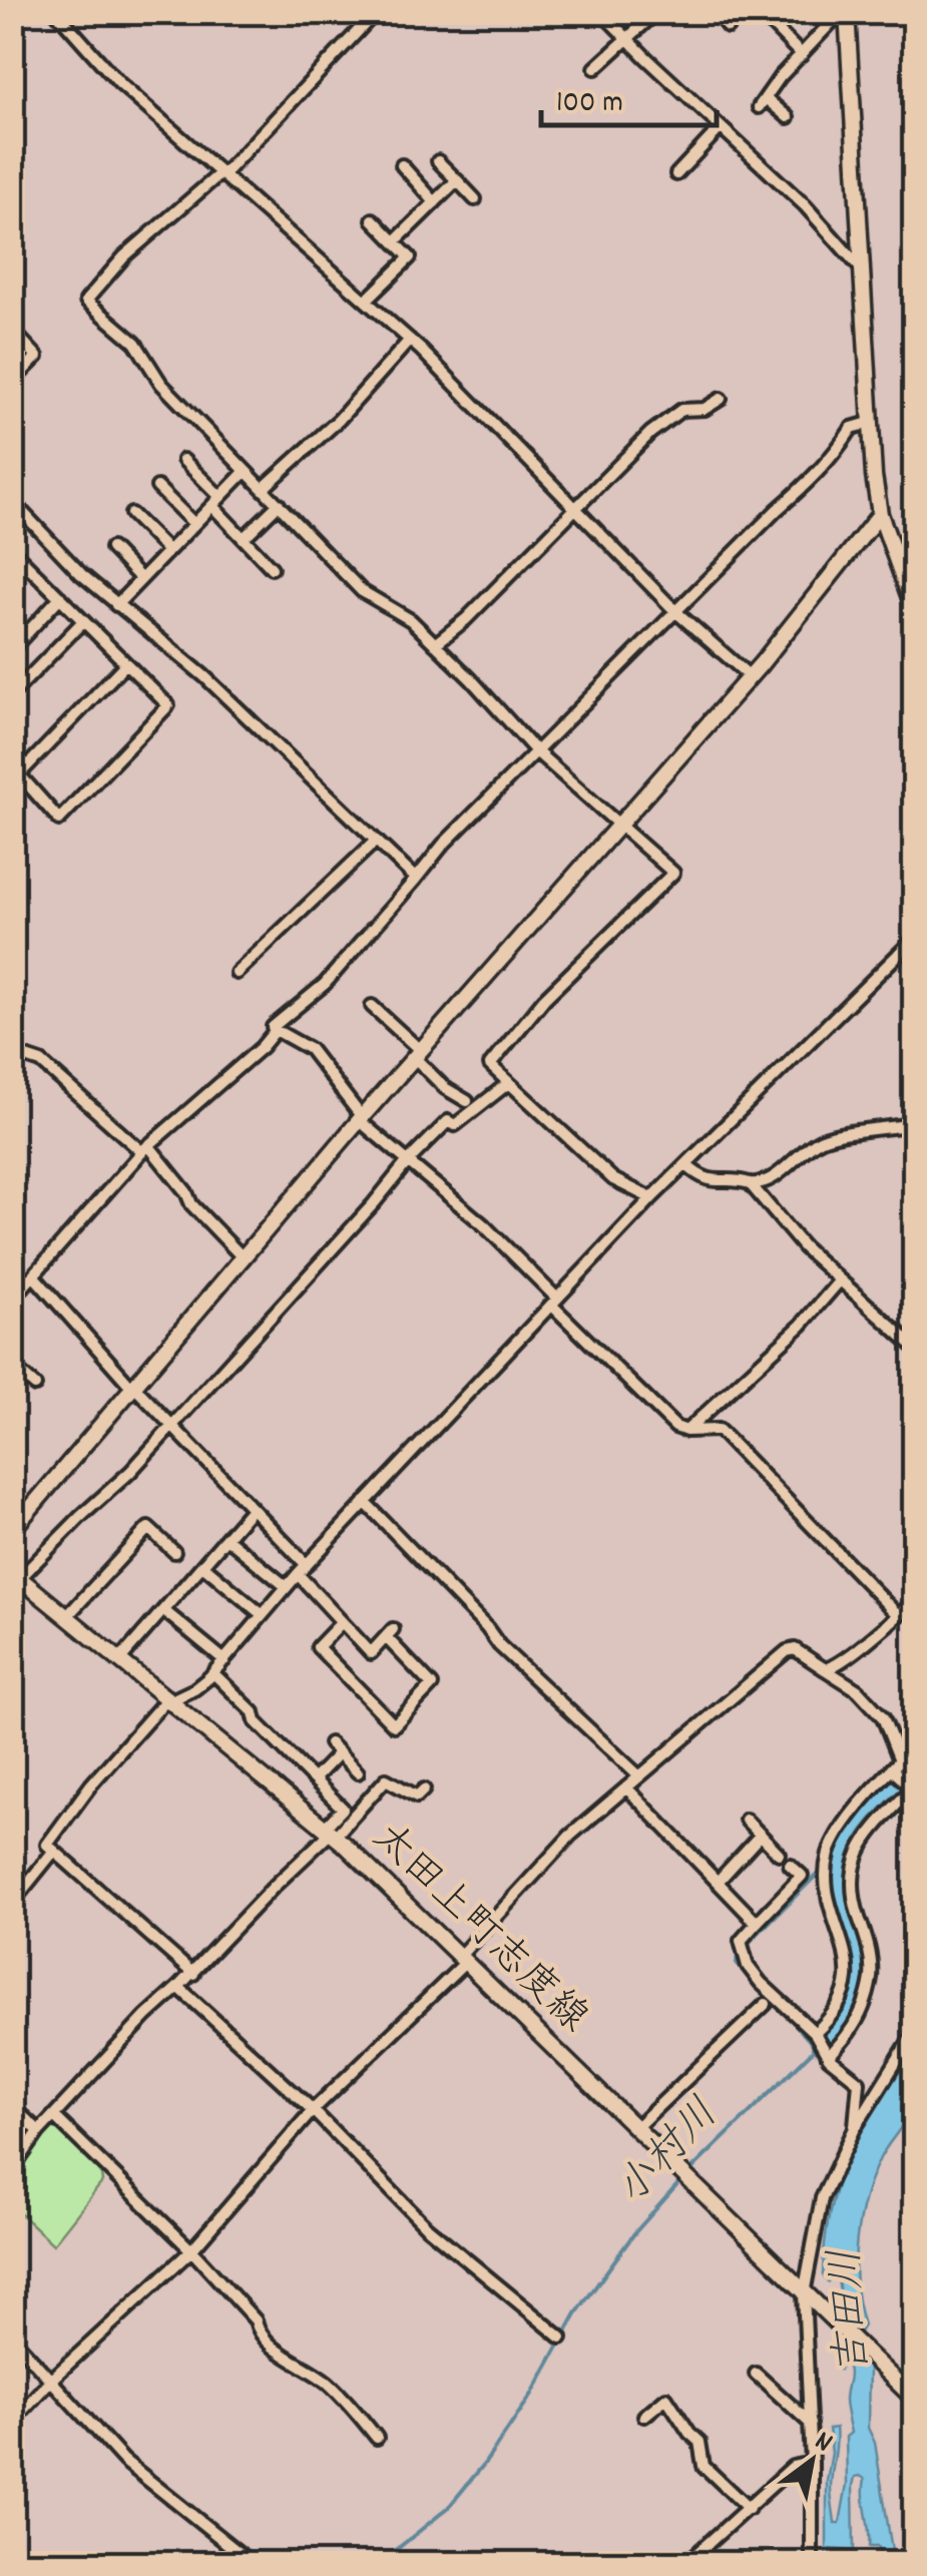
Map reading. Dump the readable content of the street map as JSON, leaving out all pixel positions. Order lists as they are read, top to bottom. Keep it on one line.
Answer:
{"streets":{"street":["太田上町志度線"]},"water":["小村川","吉田川"],"scale_bar":"100 m","north":"top right"}
